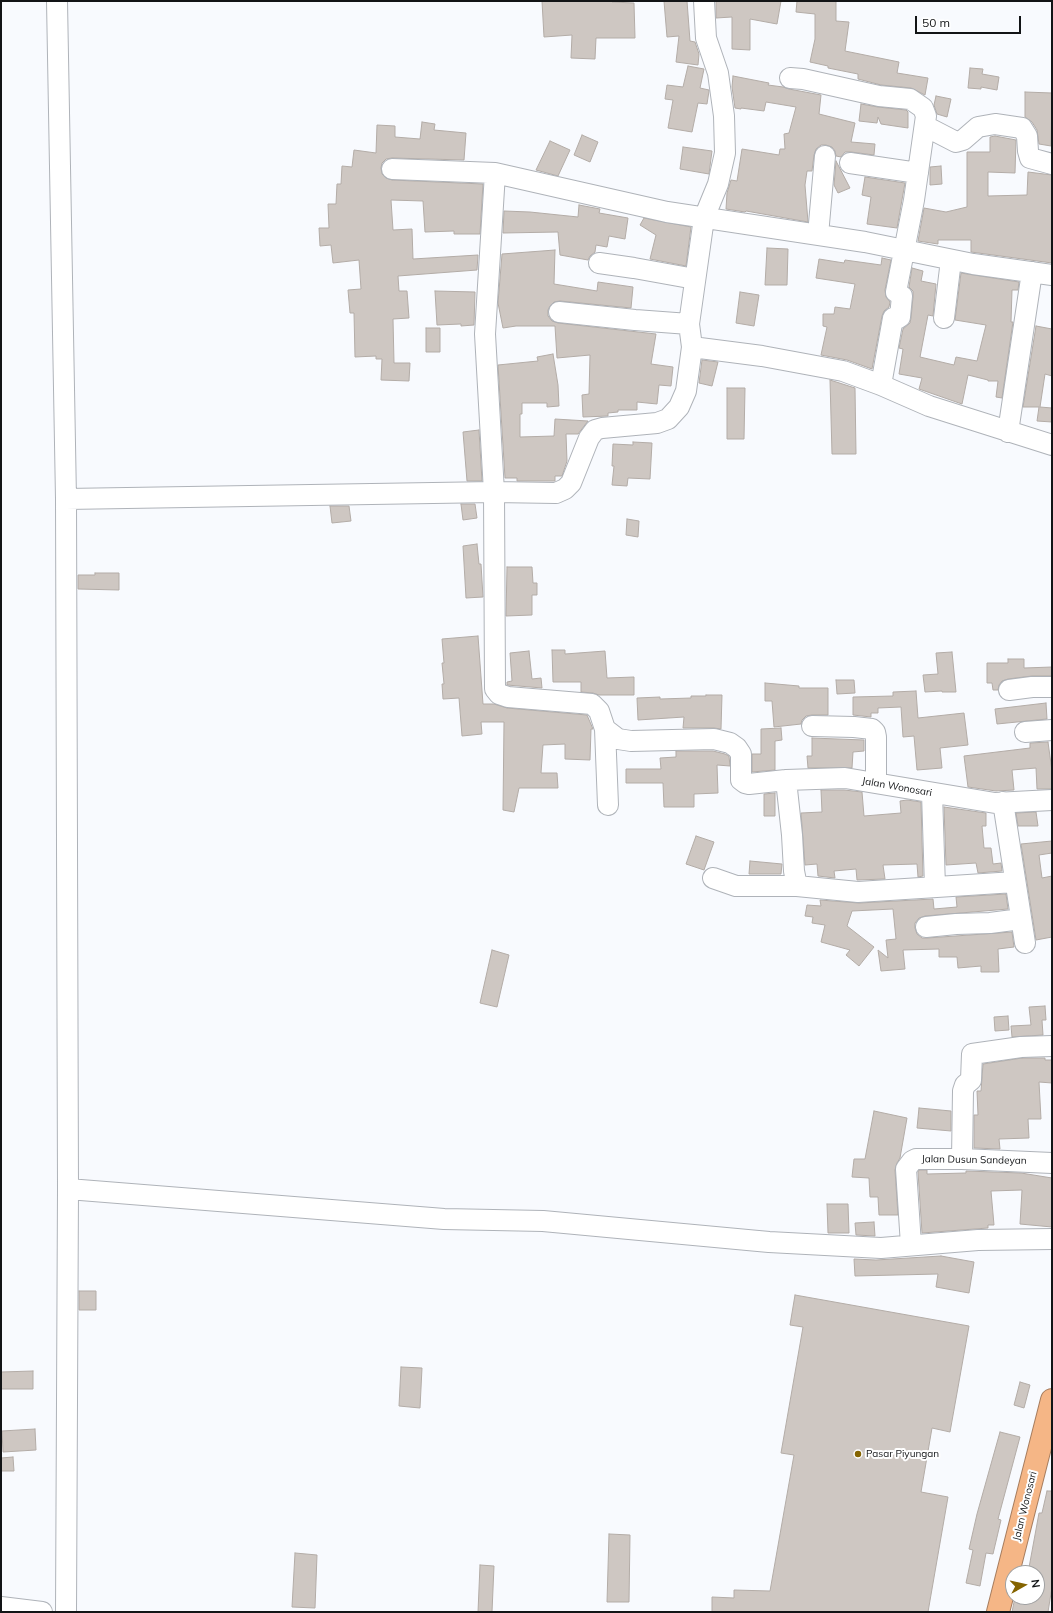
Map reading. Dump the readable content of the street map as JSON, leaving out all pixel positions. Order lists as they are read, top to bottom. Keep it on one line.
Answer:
{"streets":{"highway":["Jalan Wonosari"],"street":["Jalan Dusun Sandeyan"]},"places":["Pasar Piyungan"],"scale_bar":"50 m","north":"right"}
